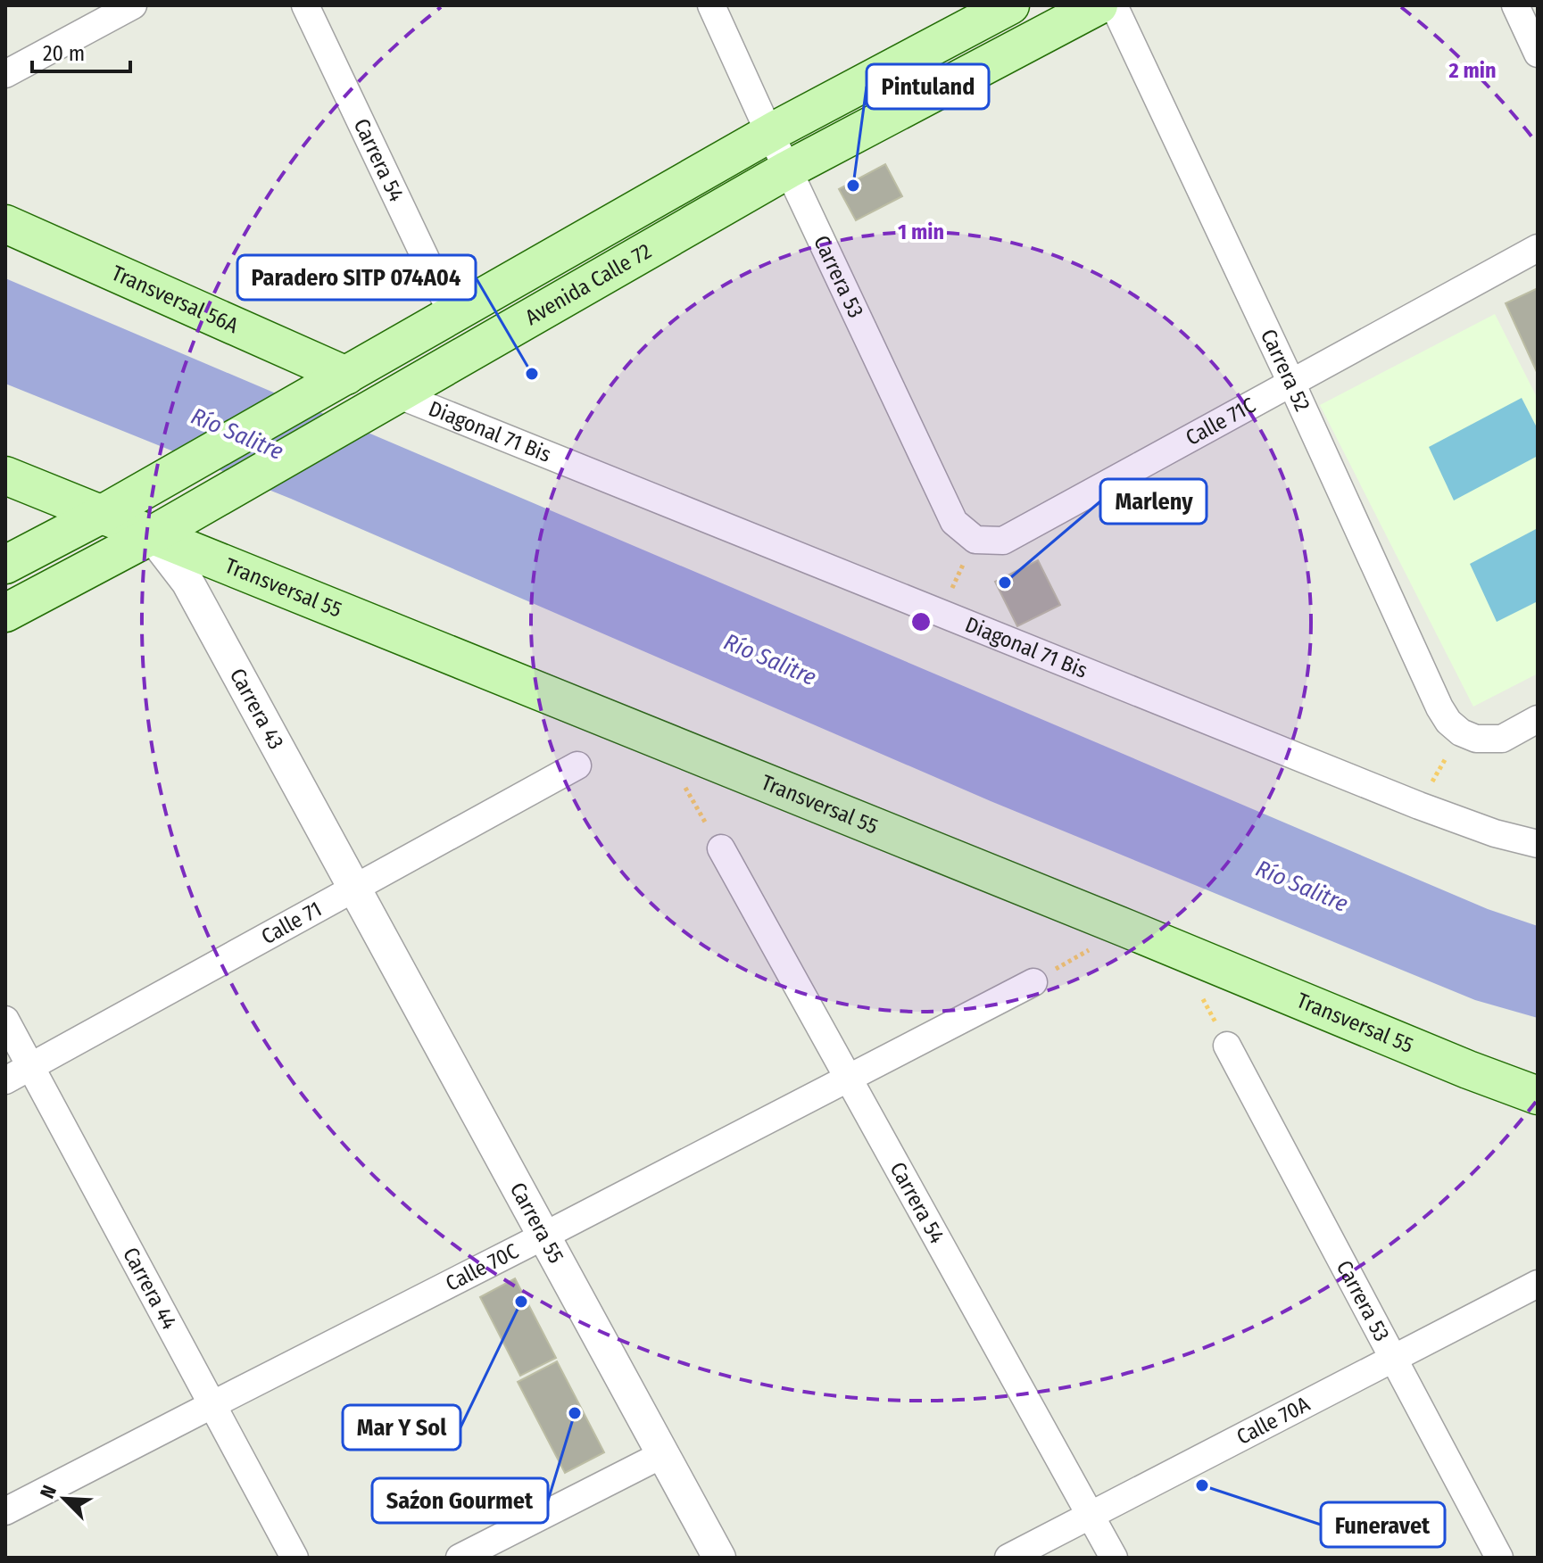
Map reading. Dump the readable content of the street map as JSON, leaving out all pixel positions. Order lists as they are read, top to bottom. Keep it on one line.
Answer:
{"streets":{"main road":["Avenida Calle 72","Transversal 56A","Transversal 55"],"street":["Carrera 54","Carrera 53","Carrera 52","Calle 71C","Diagonal 71 Bis","Carrera 43","Calle 71","Carrera 55","Calle 70C","Carrera 44","Calle 70A"]},"crossings":[["Carrera 54","Avenida Calle 72"],["Carrera 54","Calle 70C"],["Carrera 54","Calle 70A"],["Carrera 53","Avenida Calle 72"],["Carrera 53","Calle 71C"],["Carrera 53","Calle 70A"],["Avenida Calle 72","Transversal 56A"],["Avenida Calle 72","Diagonal 71 Bis"],["Avenida Calle 72","Transversal 55"],["Avenida Calle 72","Carrera 43"],["Carrera 52","Calle 71C"],["Transversal 55","Carrera 43"],["Carrera 43","Calle 71"],["Carrera 43","Carrera 55"],["Calle 71","Carrera 55"],["Calle 71","Carrera 44"],["Carrera 55","Calle 70C"],["Calle 70C","Carrera 44"]],"water":["Río Salitre"],"places":["Pintuland","Paradero SITP 074A04","Marleny","Mar Y Sol","Saźon Gourmet","Funeravet"],"scale_bar":"20 m","north":"top left","rings":["2 min","1 min"]}
